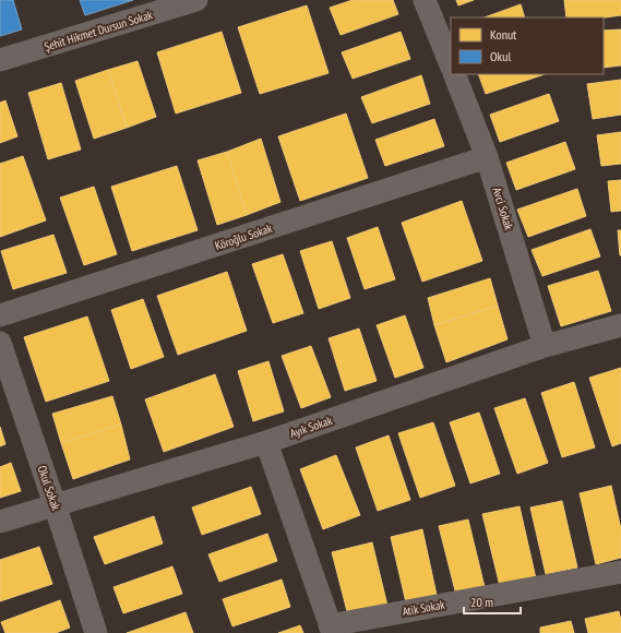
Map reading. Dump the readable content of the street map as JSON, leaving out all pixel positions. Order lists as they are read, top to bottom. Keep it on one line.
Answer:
{"streets":{"street":["Şehit Hikmet Dursun Sokak","Avci Sokak","Köroğlu Sokak","Ayık Sokak","Okul Sokak","Atik Sokak"]},"crossings":[["Avci Sokak","Köroğlu Sokak"],["Avci Sokak","Ayık Sokak"],["Ayık Sokak","Okul Sokak"]],"legend":["Konut","Okul"],"scale_bar":"20 m"}
